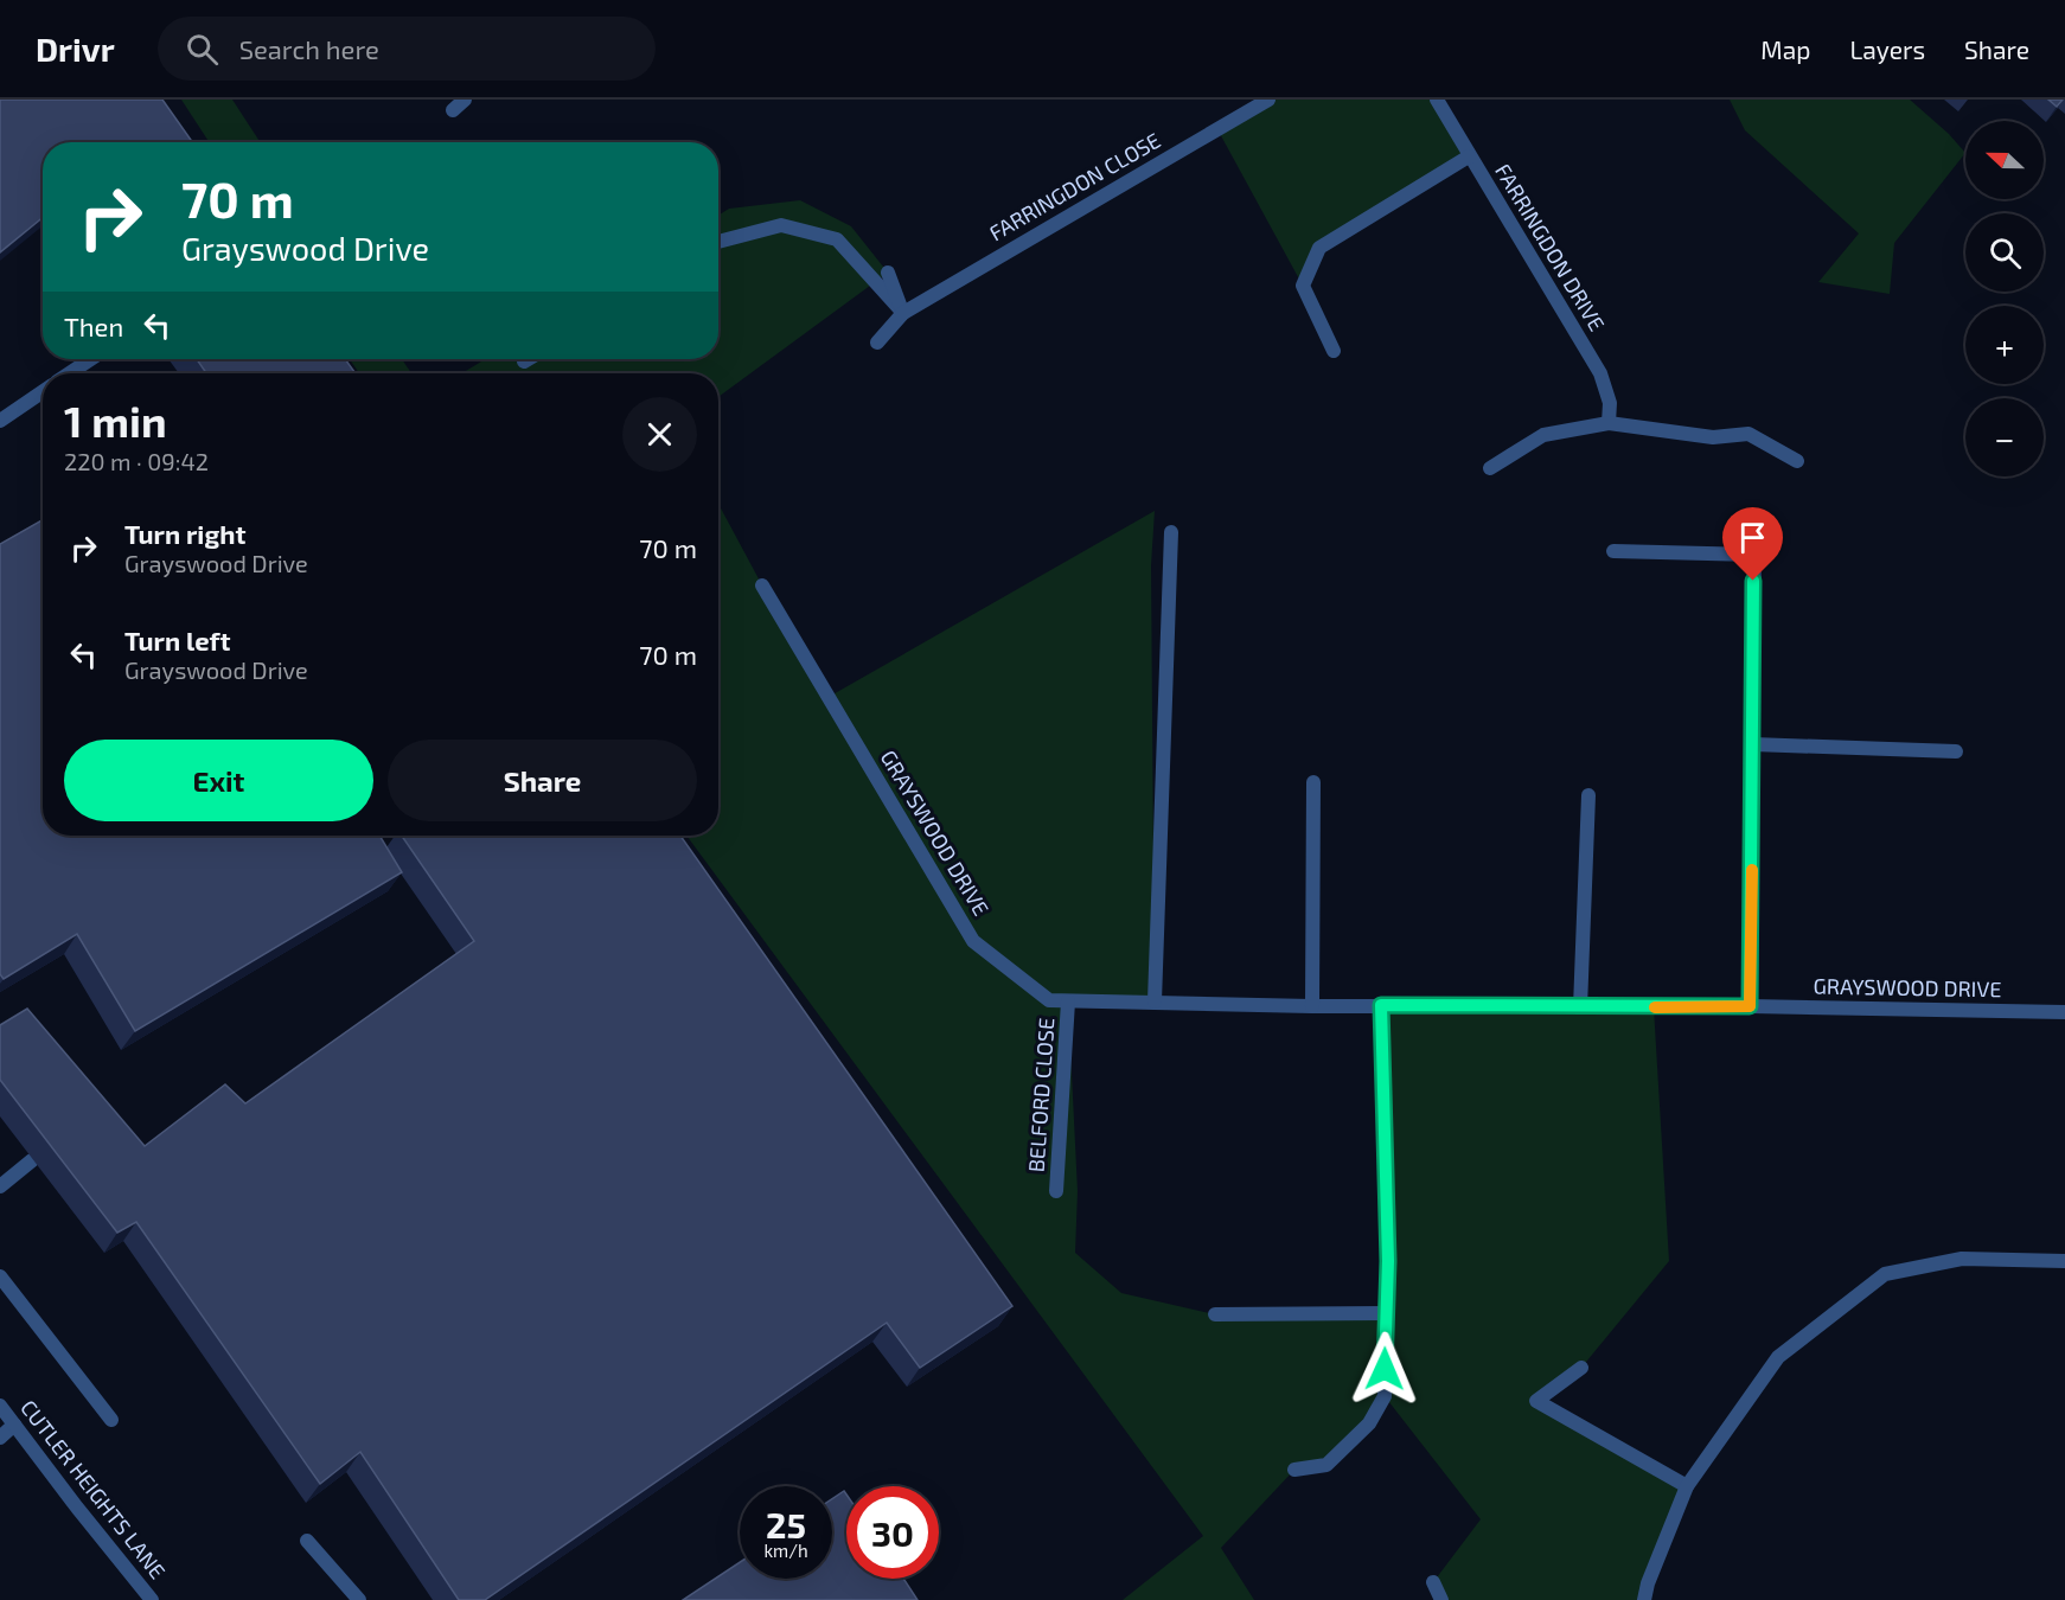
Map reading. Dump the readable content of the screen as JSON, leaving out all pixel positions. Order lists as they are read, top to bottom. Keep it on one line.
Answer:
{"streets":{"street":["FARRINGDON CLOSE","FARRINGDON DRIVE","GRAYSWOOD DRIVE","BELFORD CLOSE","CUTLER HEIGHTS LANE"]},"crossings":[["GRAYSWOOD DRIVE","BELFORD CLOSE"]],"north":"left","page":{"header":"Drivr","search":"Search here","nav":["Map","Layers","Share"],"map_buttons":["+","−"],"turn":["70 m","Grayswood Drive"],"then":"Then","heading":["1 min","220 m · 09:42"],"list":[{"name":"Turn right","note":"Grayswood Drive","value":"70 m"},{"name":"Turn left","note":"Grayswood Drive","value":"70 m"}],"buttons":["Exit","Share"],"speed":"25 km/h","limit":"30"}}
